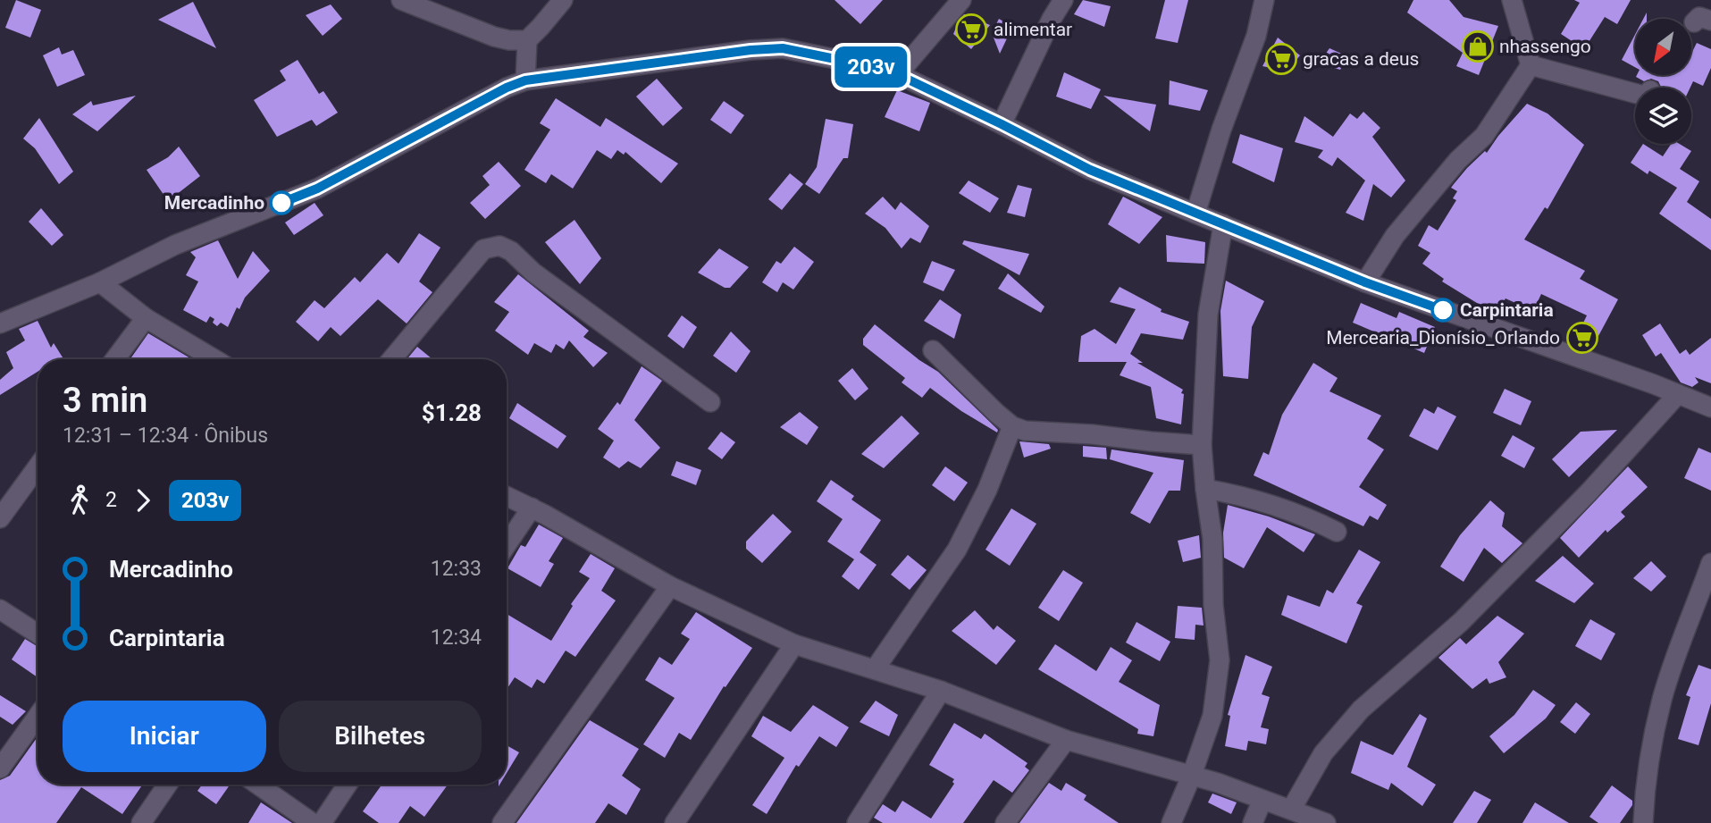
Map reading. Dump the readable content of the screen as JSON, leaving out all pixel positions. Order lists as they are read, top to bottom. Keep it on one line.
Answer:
{"places":{"supermarket":["alimentar","gracas a deus","Mercearia_Dionísio_Orlando"],"shop":["nhassengo"],"other":["Mercadinho","Carpintaria"]},"lines":["bus line 203v"],"north":"bottom left","page":{"on_map":"203v","heading":["3 min","12:31 – 12:34 · Ônibus","$1.28"],"legs":["2","203v"],"list":[{"name":"Mercadinho","value":"12:33"},{"name":"Carpintaria","value":"12:34"}],"buttons":["Iniciar","Bilhetes"]}}
